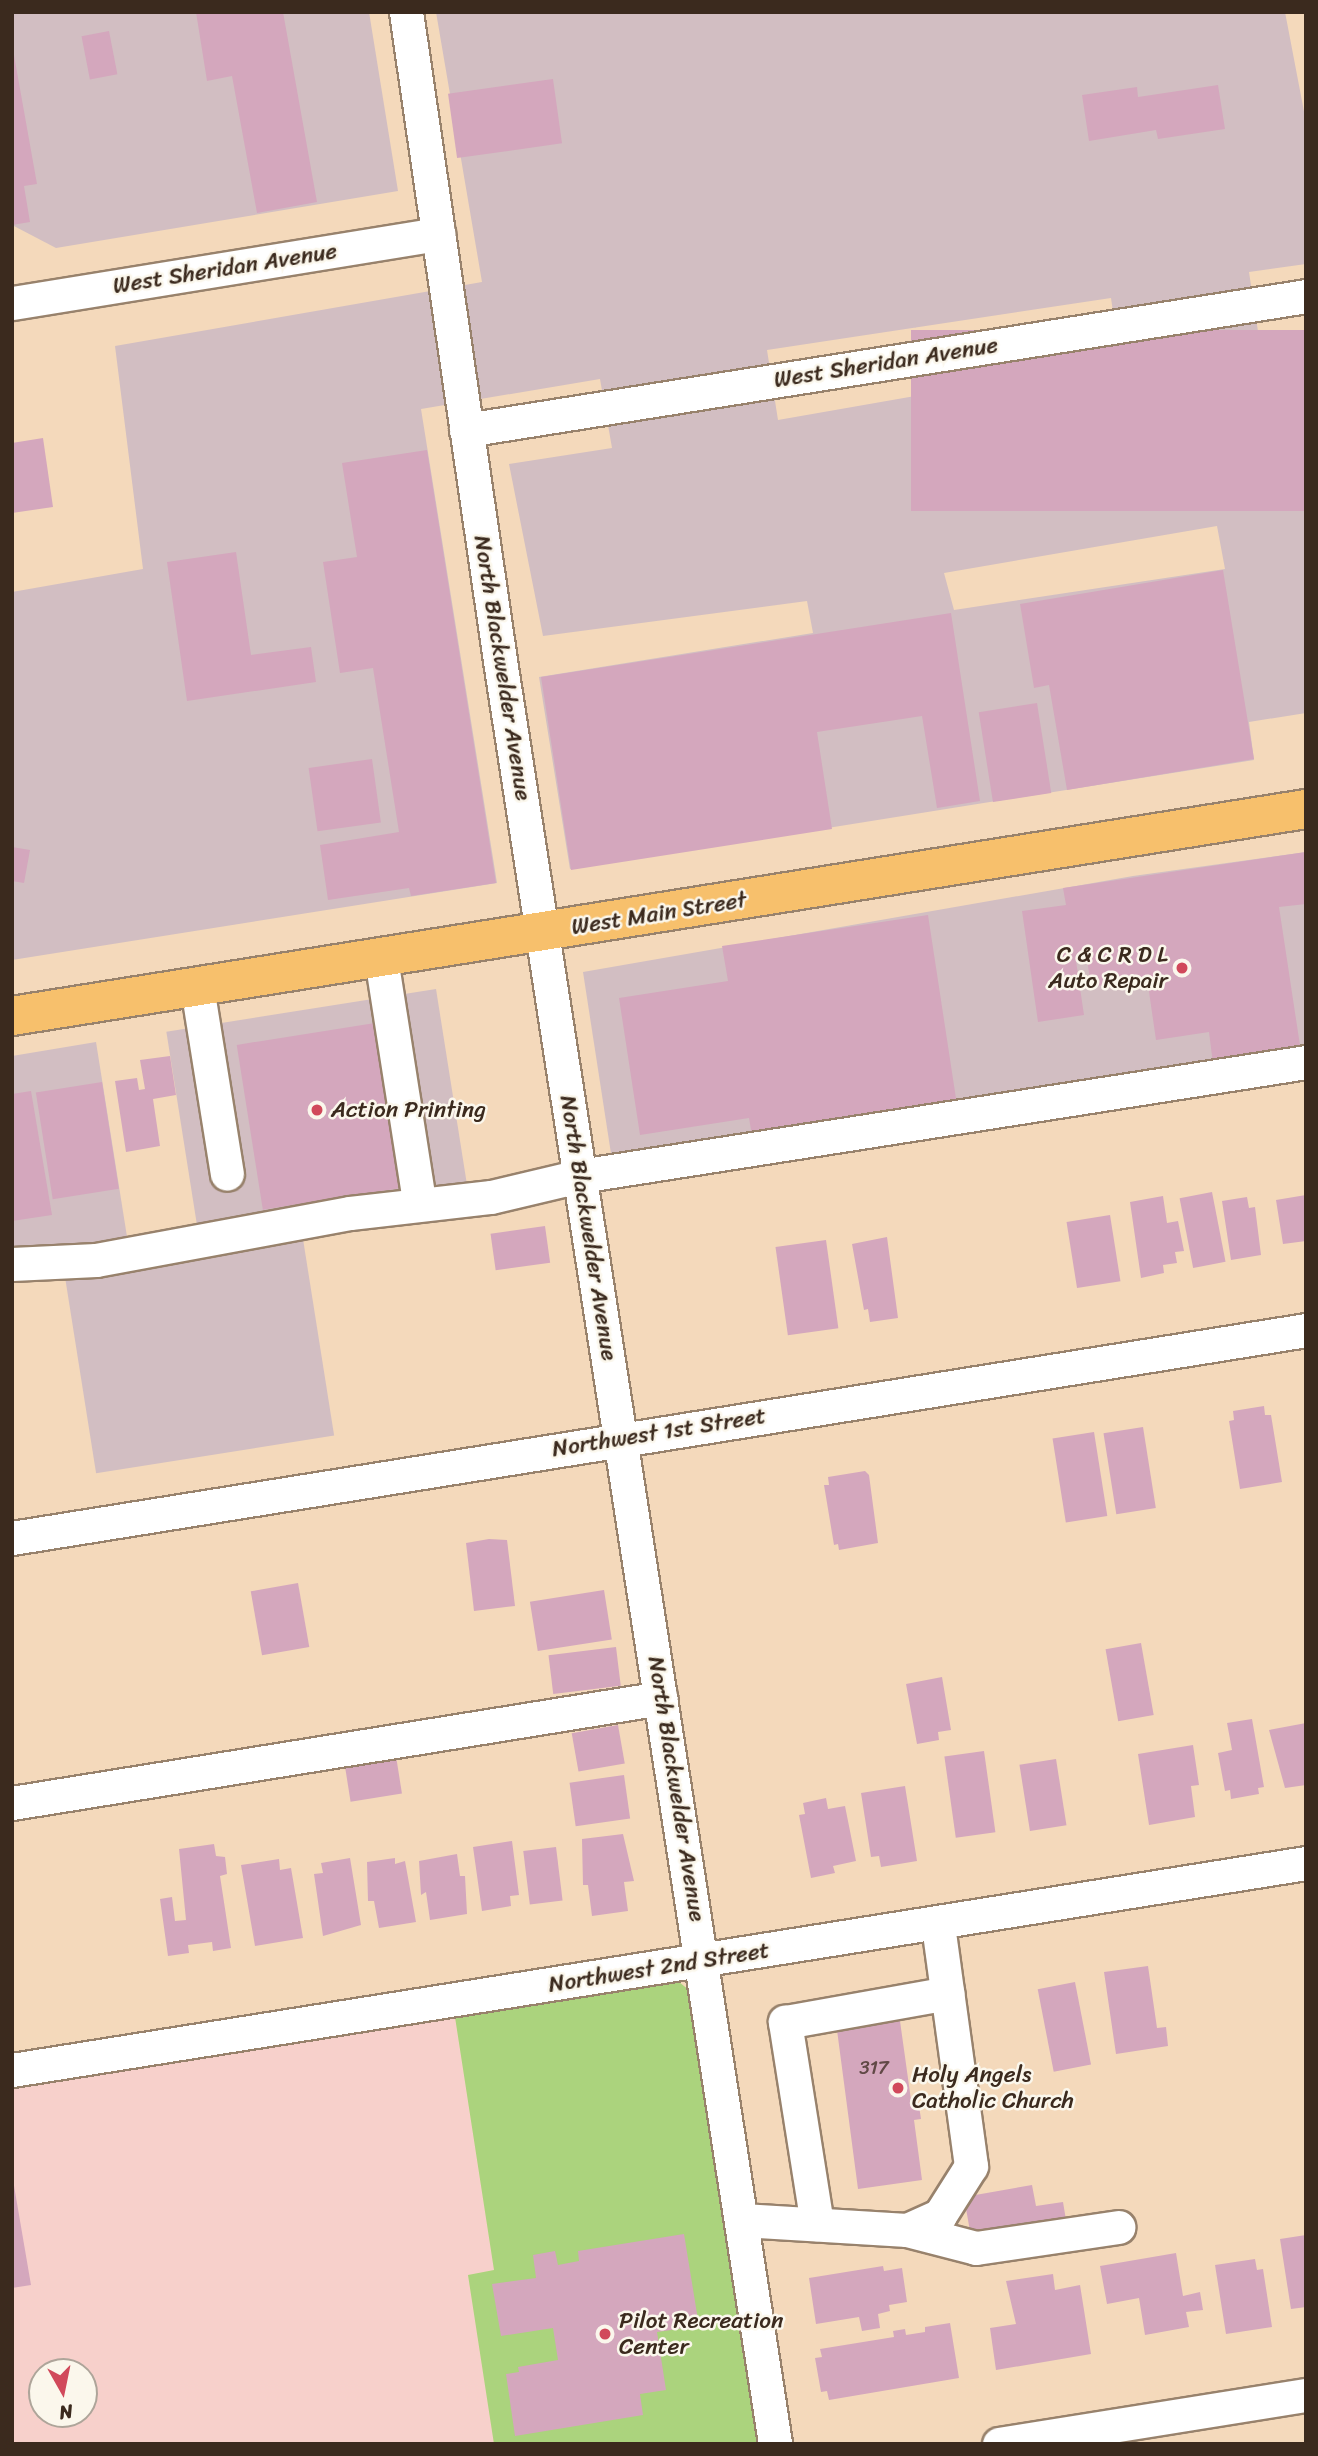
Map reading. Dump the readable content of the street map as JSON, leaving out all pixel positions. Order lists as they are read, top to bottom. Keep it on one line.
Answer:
{"streets":{"main road":["West Main Street"],"street":["West Sheridan Avenue","North Blackwelder Avenue","Northwest 1st Street","Northwest 2nd Street"]},"crossings":[["West Sheridan Avenue","North Blackwelder Avenue"],["North Blackwelder Avenue","West Main Street"],["North Blackwelder Avenue","Northwest 1st Street"],["North Blackwelder Avenue","Northwest 2nd Street"]],"places":["C & C R D L Auto Repair","Action Printing","Holy Angels Catholic Church","Pilot Recreation Center"],"house_numbers":["317"],"north":"bottom"}
